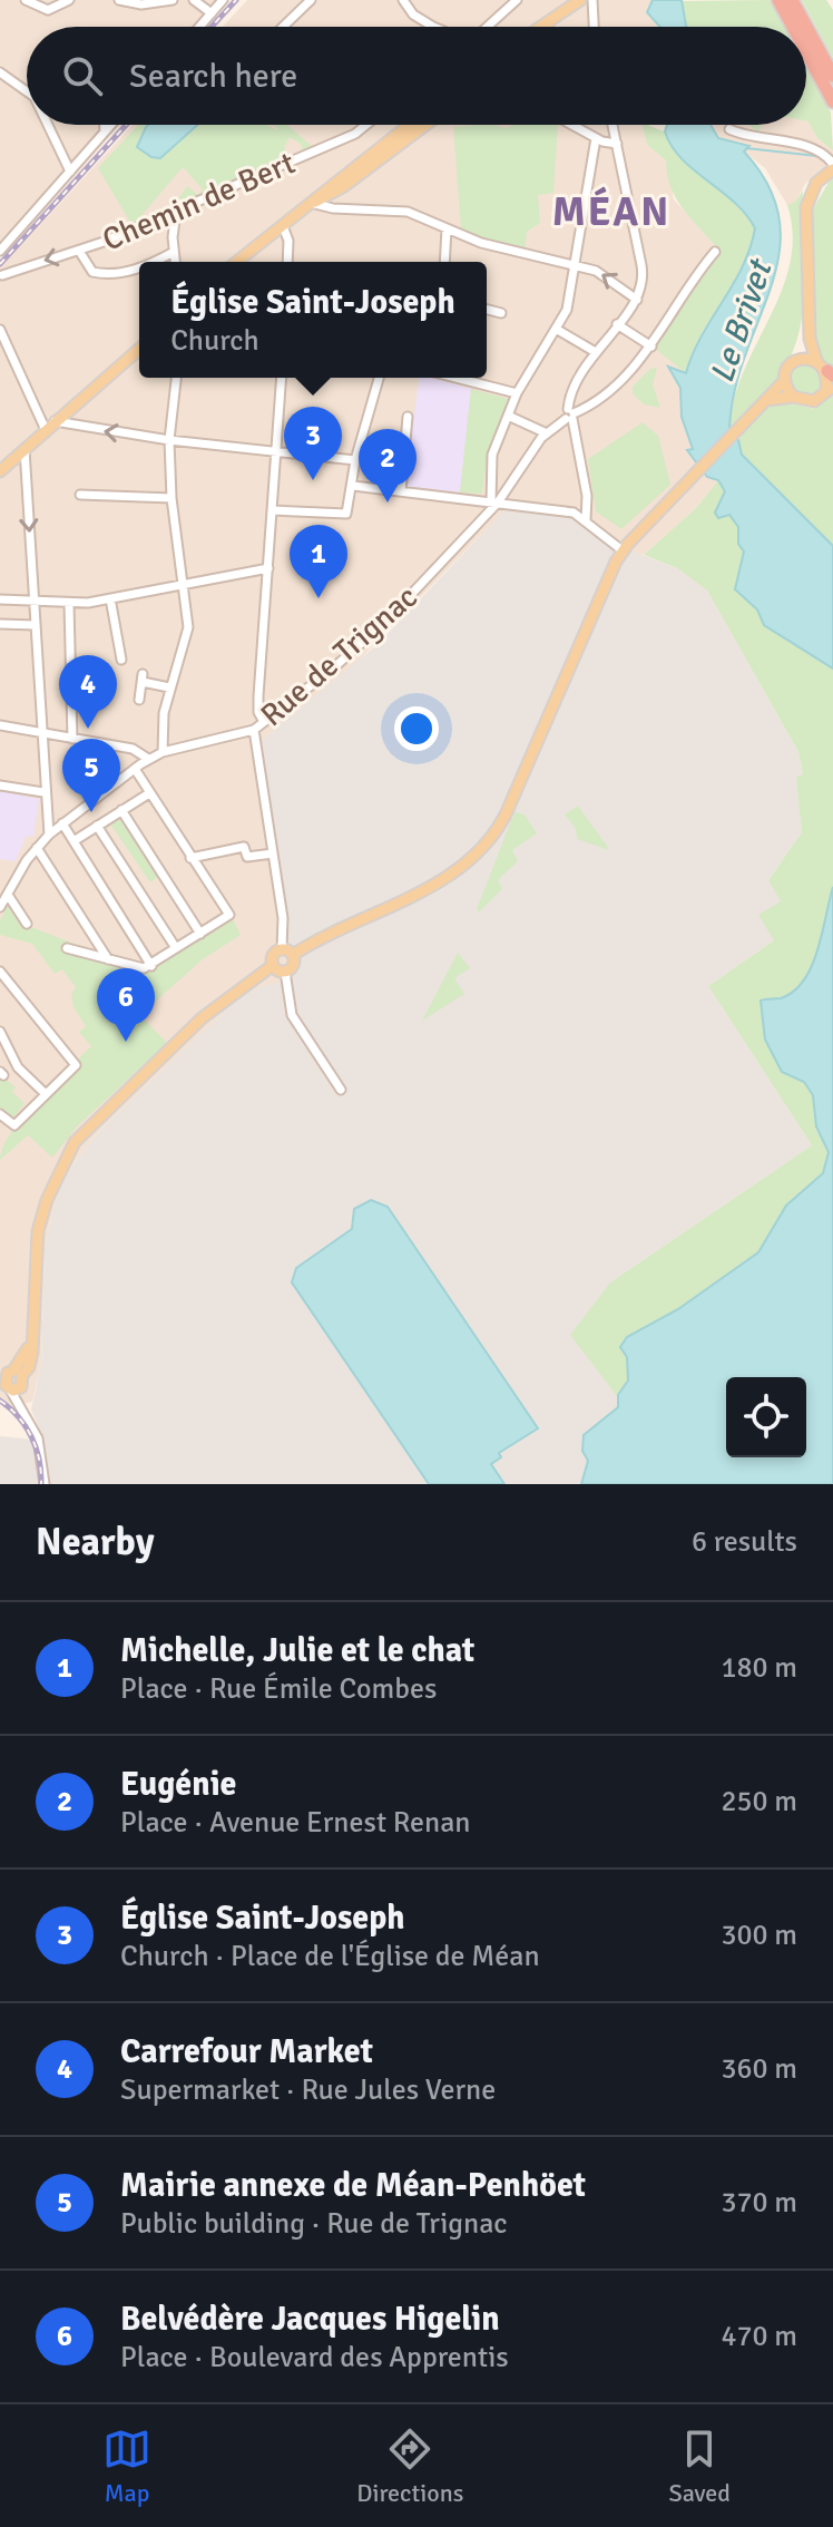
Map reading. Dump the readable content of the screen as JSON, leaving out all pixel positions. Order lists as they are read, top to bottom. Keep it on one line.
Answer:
{"streets":{"street":["Chemin de Bert","Rue de Trignac"]},"districts":["MÉAN"],"water":["Le Brivet"],"page":{"search":"Search here","popup":["Église Saint-Joseph","Church"],"pins":["3","2","1","4","5","6"],"heading":["Nearby","6 results"],"list":[{"mark":"1","name":"Michelle, Julie et le chat","note":"Place · Rue Émile Combes","value":"180 m"},{"mark":"2","name":"Eugénie","note":"Place · Avenue Ernest Renan","value":"250 m"},{"mark":"3","name":"Église Saint-Joseph","note":"Church · Place de l'Église de Méan","value":"300 m"},{"mark":"4","name":"Carrefour Market","note":"Supermarket · Rue Jules Verne","value":"360 m"},{"mark":"5","name":"Mairie annexe de Méan-Penhöet","note":"Public building · Rue de Trignac","value":"370 m"},{"mark":"6","name":"Belvédère Jacques Higelin","note":"Place · Boulevard des Apprentis","value":"470 m"}],"nav":["Map","Directions","Saved"]}}
